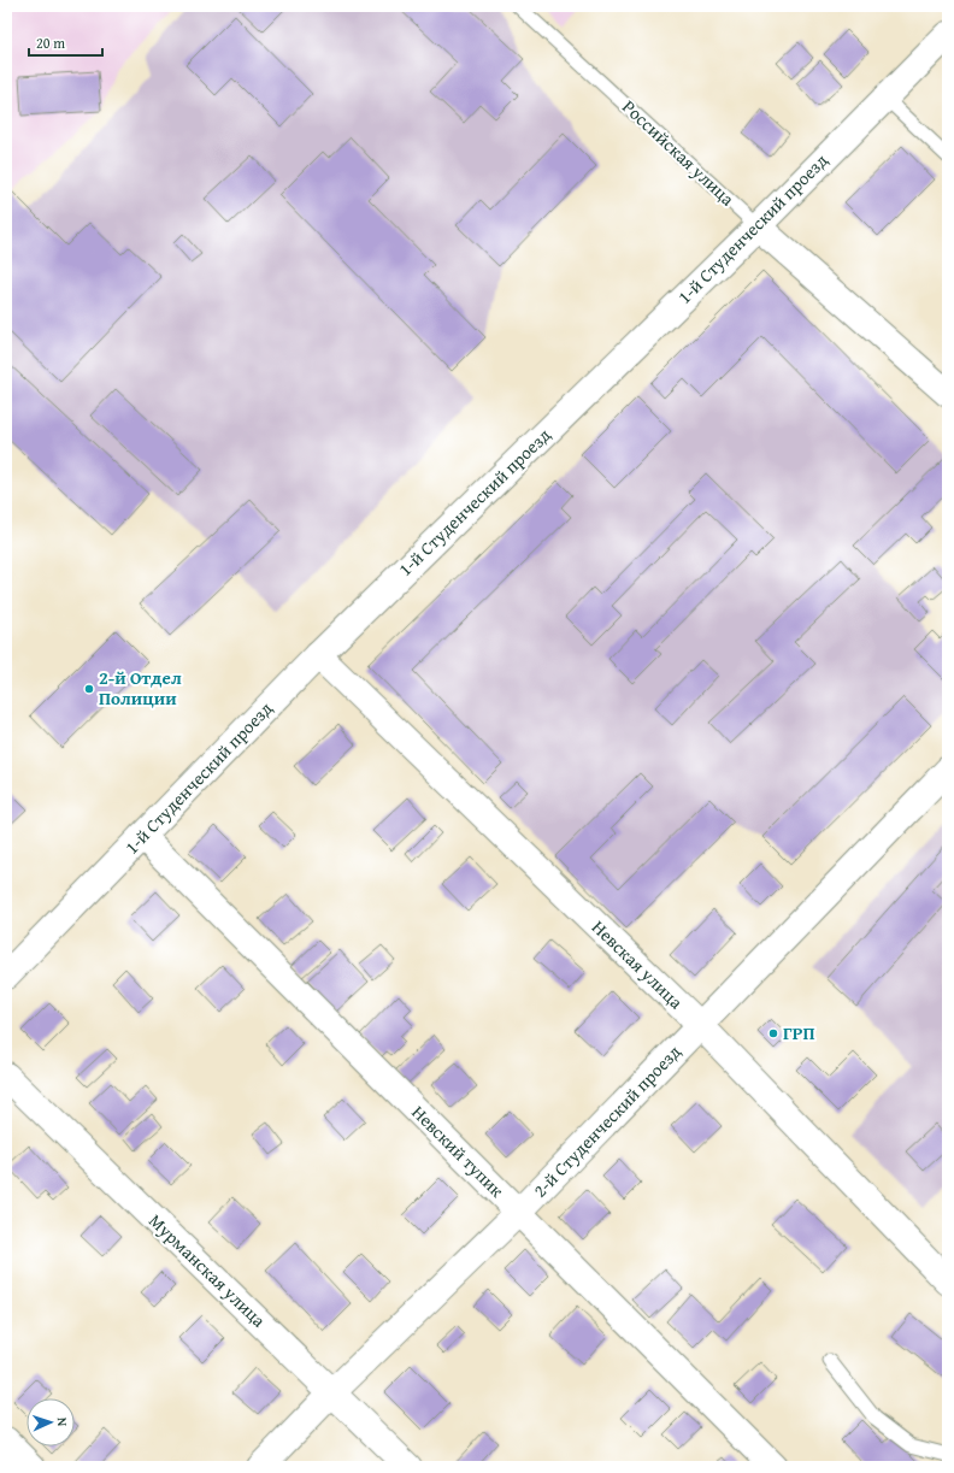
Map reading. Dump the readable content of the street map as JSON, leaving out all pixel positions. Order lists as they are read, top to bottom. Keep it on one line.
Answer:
{"streets":{"street":["Российская улица","1-й Студенческий проезд","Невская улица","2-й Студенческий проезд","Невский тупик","Мурманская улица"]},"crossings":[["Российская улица","1-й Студенческий проезд"],["1-й Студенческий проезд","Невская улица"],["1-й Студенческий проезд","Невский тупик"],["Невская улица","2-й Студенческий проезд"],["2-й Студенческий проезд","Невский тупик"],["2-й Студенческий проезд","Мурманская улица"]],"places":["2-й Отдел Полиции","ГРП"],"scale_bar":"20 m","north":"right"}
